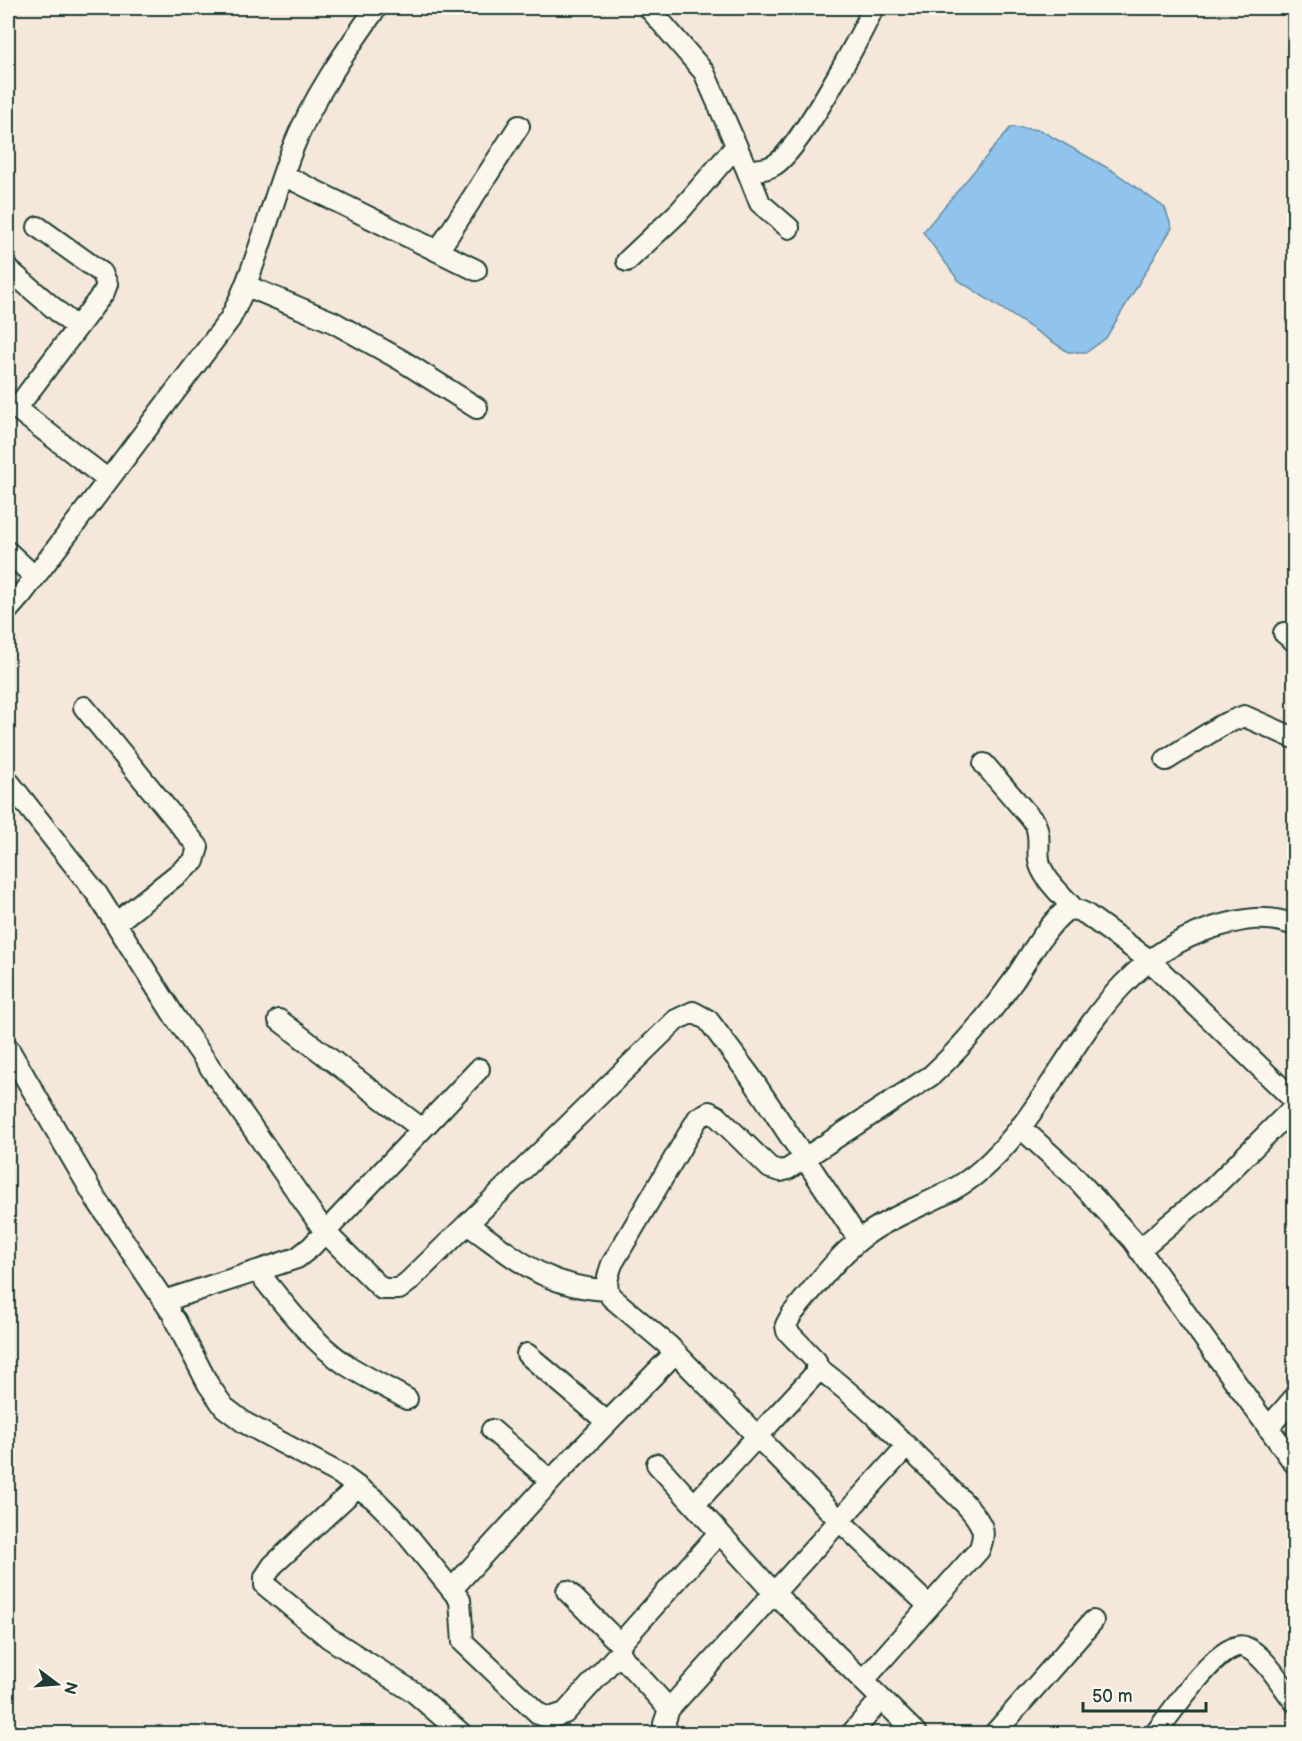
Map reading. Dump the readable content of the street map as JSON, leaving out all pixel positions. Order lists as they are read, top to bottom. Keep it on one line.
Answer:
{"scale_bar":"50 m","north":"right"}
